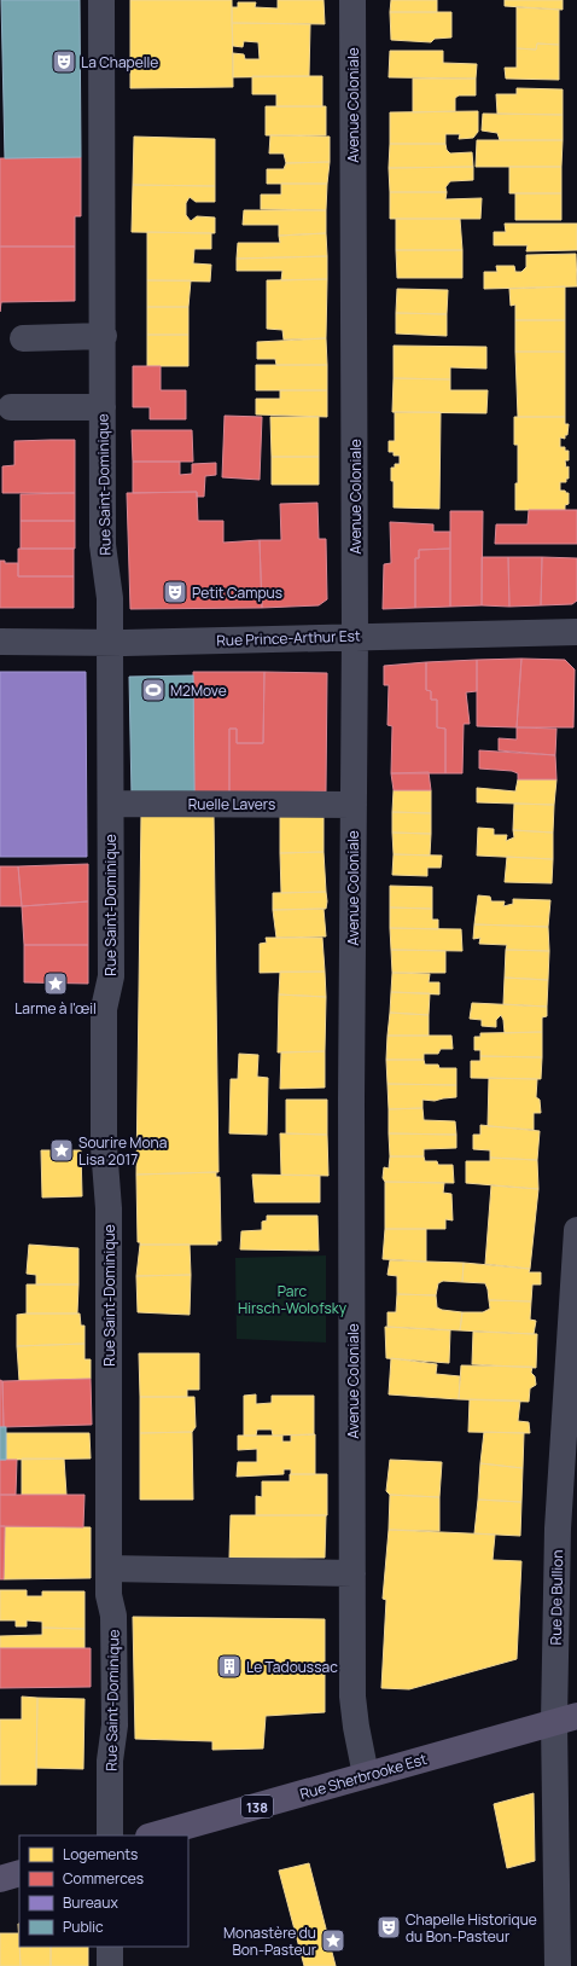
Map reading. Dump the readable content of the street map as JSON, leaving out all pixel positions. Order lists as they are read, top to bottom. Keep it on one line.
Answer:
{"streets":{"main road":["Rue Sherbrooke Est","138"],"street":["Avenue Coloniale","Rue Saint-Dominique","Rue Prince-Arthur Est","Ruelle Lavers","Rue De Bullion"]},"crossings":[["Avenue Coloniale","Rue Prince-Arthur Est"],["Avenue Coloniale","Ruelle Lavers"],["Avenue Coloniale","Rue Sherbrooke Est"],["Rue Saint-Dominique","Rue Prince-Arthur Est"],["Rue Saint-Dominique","Ruelle Lavers"],["Rue De Bullion","Rue Sherbrooke Est"]],"parks":["Parc Hirsch-Wolofsky"],"places":{"theatre":["La Chapelle","Petit Campus","Chapelle Historique du Bon-Pasteur"],"sports":["M2Move"],"place":["Larme à l'œil","Sourire Mona Lisa 2017","Monastère du Bon-Pasteur"],"building":["Le Tadoussac"]},"legend":["Logements","Commerces","Bureaux","Public"]}
